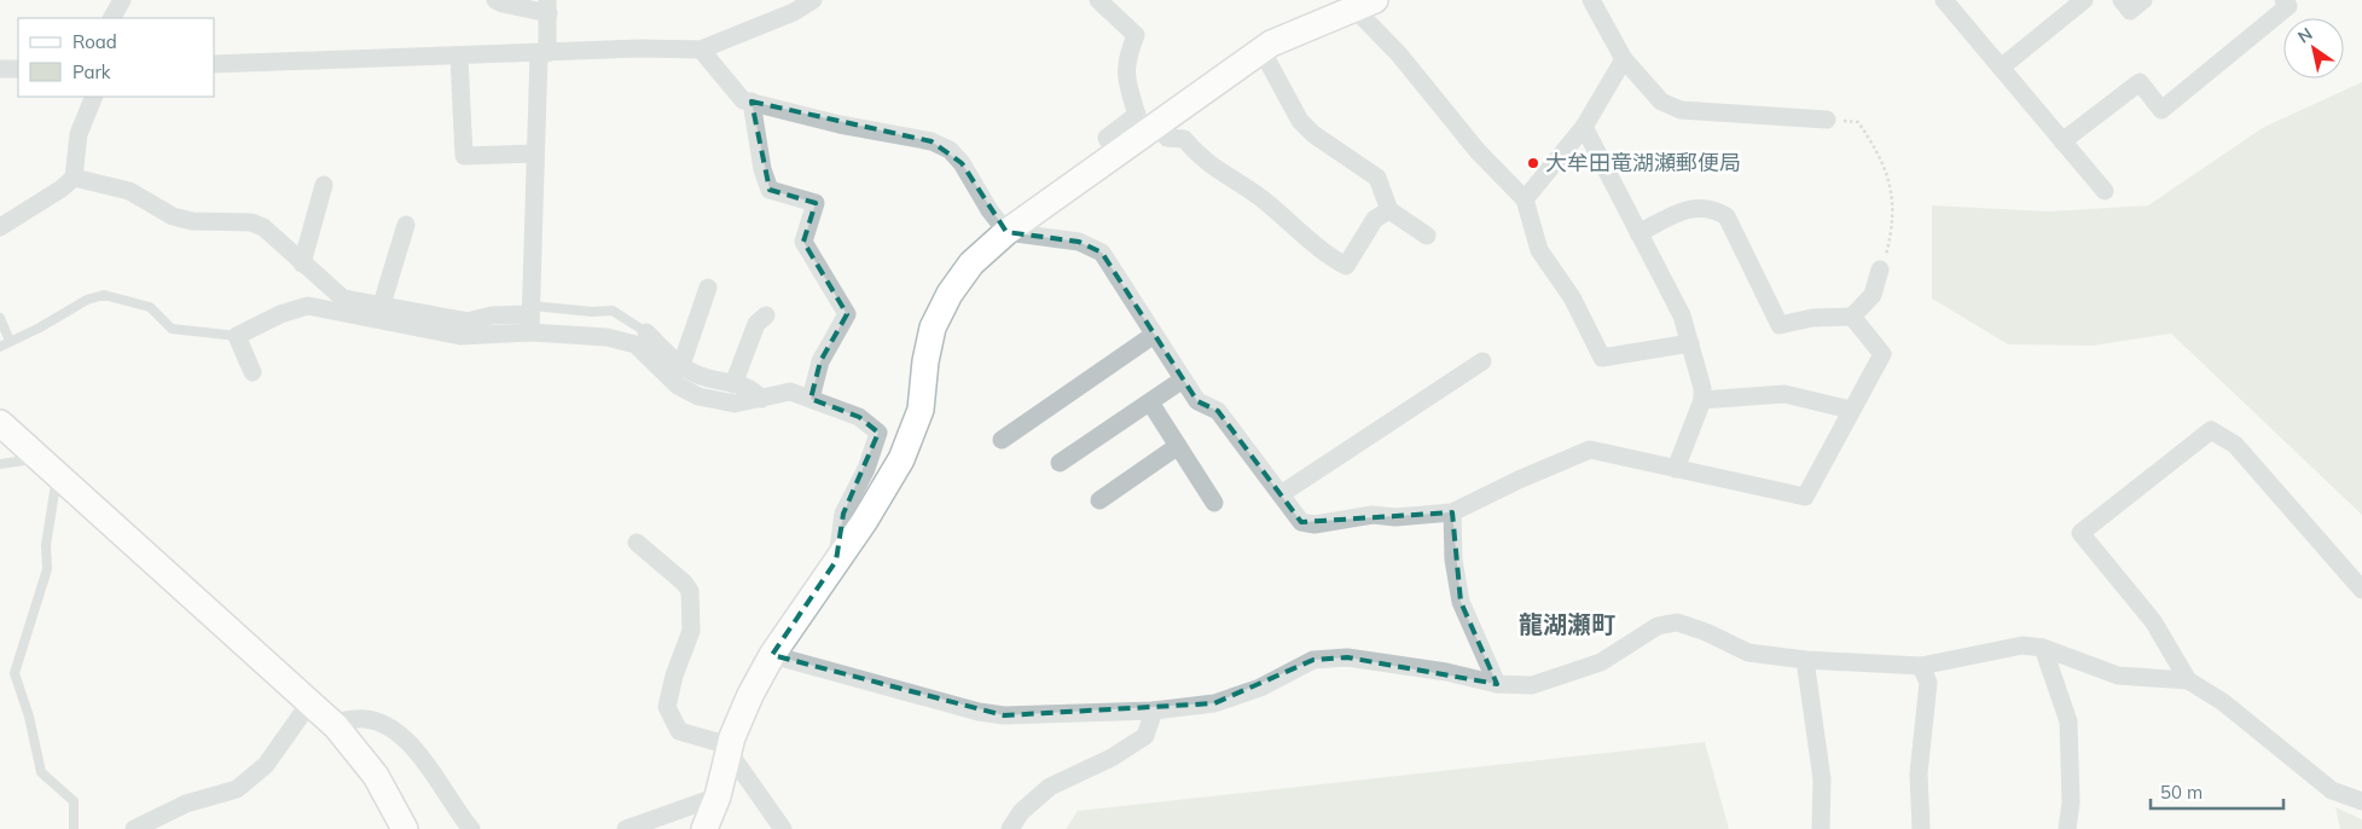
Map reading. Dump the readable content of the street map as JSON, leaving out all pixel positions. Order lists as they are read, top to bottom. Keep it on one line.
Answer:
{"districts":["龍湖瀬町"],"places":["大牟田竜湖瀬郵便局"],"legend":["Road","Park"],"scale_bar":"50 m","north":"top left"}
